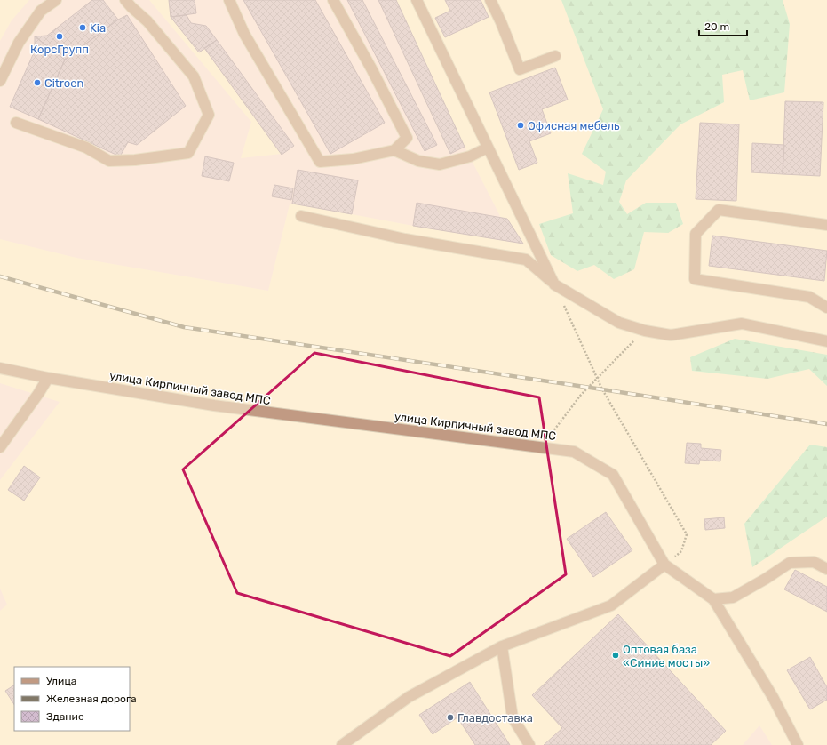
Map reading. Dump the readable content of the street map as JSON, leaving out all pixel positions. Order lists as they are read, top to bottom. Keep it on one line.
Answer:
{"streets":{"street":["улица Кирпичный завод МПС"]},"places":["Kia","КорсГрупп","Citroen","Офисная мебель","Оптовая база «Синие мосты»","Главдоставка"],"legend":["Улица","Железная дорога","Здание"],"scale_bar":"20 m"}
